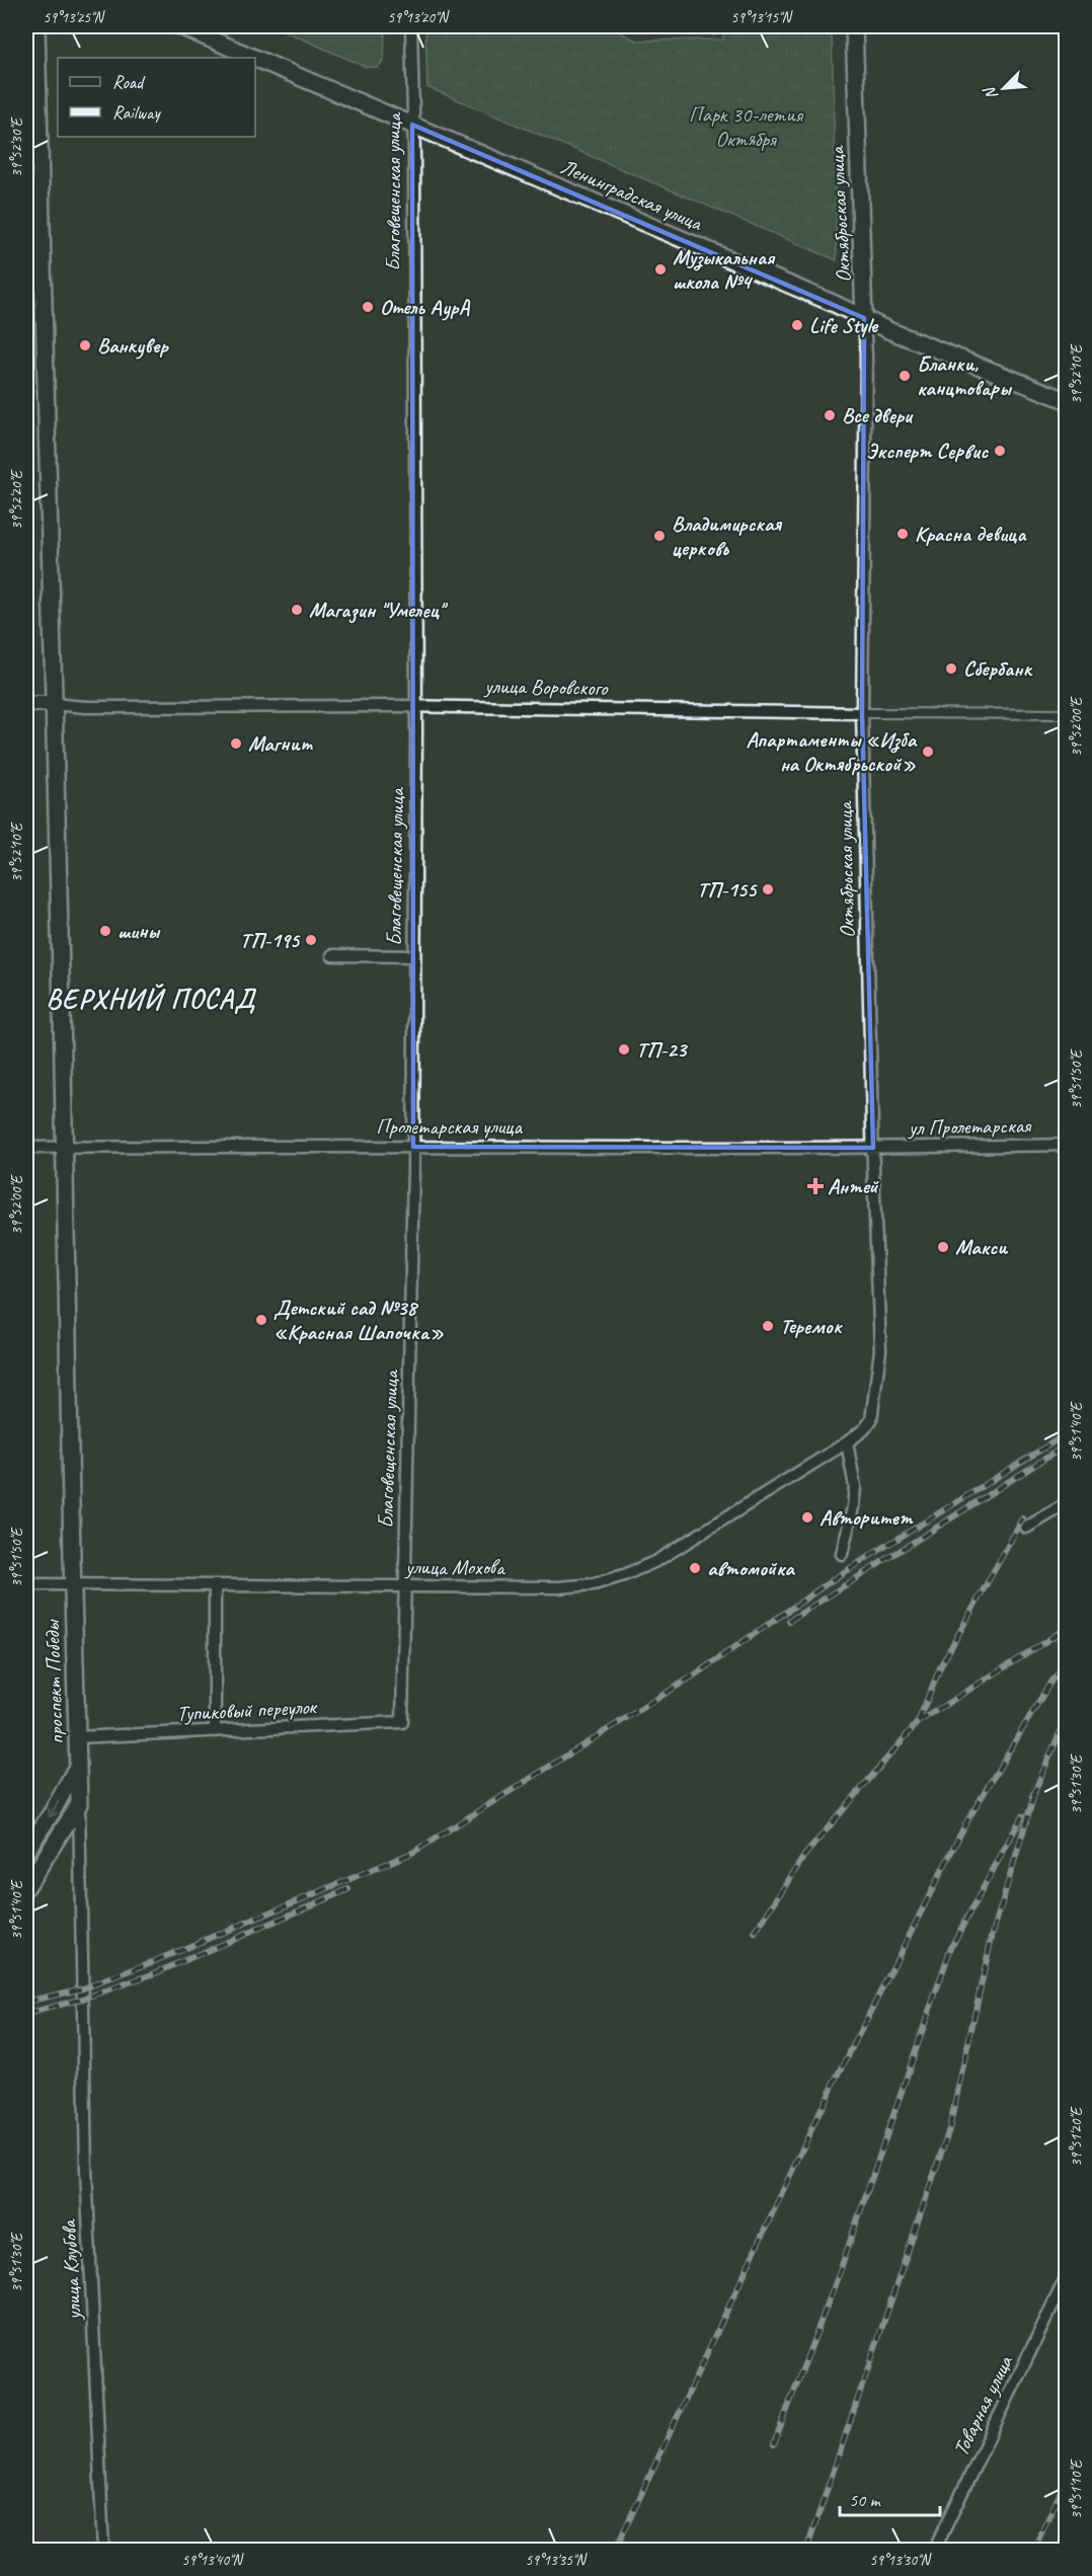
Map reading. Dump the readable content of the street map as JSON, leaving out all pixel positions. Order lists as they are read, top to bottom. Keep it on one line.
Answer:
{"streets":{"main road":["Ленинградская улица","Октябрьская улица","проспект Победы"],"street":["Благовещенская улица","улица Воровского","Пролетарская улица","ул Пролетарская","улица Мохова","Тупиковый переулок","улица Клубова","Товарная улица"]},"crossings":[["Благовещенская улица","Ленинградская улица"],["Благовещенская улица","улица Воровского"],["Благовещенская улица","Пролетарская улица"],["Благовещенская улица","улица Мохова"],["Благовещенская улица","Тупиковый переулок"],["Ленинградская улица","Октябрьская улица"],["Октябрьская улица","улица Воровского"],["Октябрьская улица","Пролетарская улица"],["Октябрьская улица","ул Пролетарская"],["Октябрьская улица","улица Мохова"],["улица Воровского","проспект Победы"],["Пролетарская улица","ул Пролетарская"],["Пролетарская улица","проспект Победы"],["улица Мохова","проспект Победы"],["проспект Победы","Тупиковый переулок"],["проспект Победы","улица Клубова"]],"districts":["ВЕРХНИЙ ПОСАД"],"parks":["Парк 30-летия Октября"],"places":{"other":["Музыкальная школа №4","Отель АурА","Life Style","Ванкувер","Бланки, канцтовары","Все двери","Эксперт Сервис","Красна девица","Владимирская церковь","Магазин \"Умелец\"","Сбербанк","Магнит","Апартаменты «Изба на Октябрьской»","ТП-155","шины","ТП-195","ТП-23","Макси","Детский сад №38 «Красная Шапочка»","Теремок","Авторитет","автомойка"],"health":["Антей"]},"legend":["Road","Railway"],"scale_bar":"50 m","north":"bottom left","coordinates":["59°13'25\"N","59°13'20\"N","59°13'15\"N","39°52'30\"E","39°52'10\"E","39°52'20\"E","39°52'00\"E","39°51'50\"E","39°51'40\"E","39°51'30\"E","39°51'20\"E","39°51'10\"E","59°13'40\"N","59°13'35\"N","59°13'30\"N"]}
